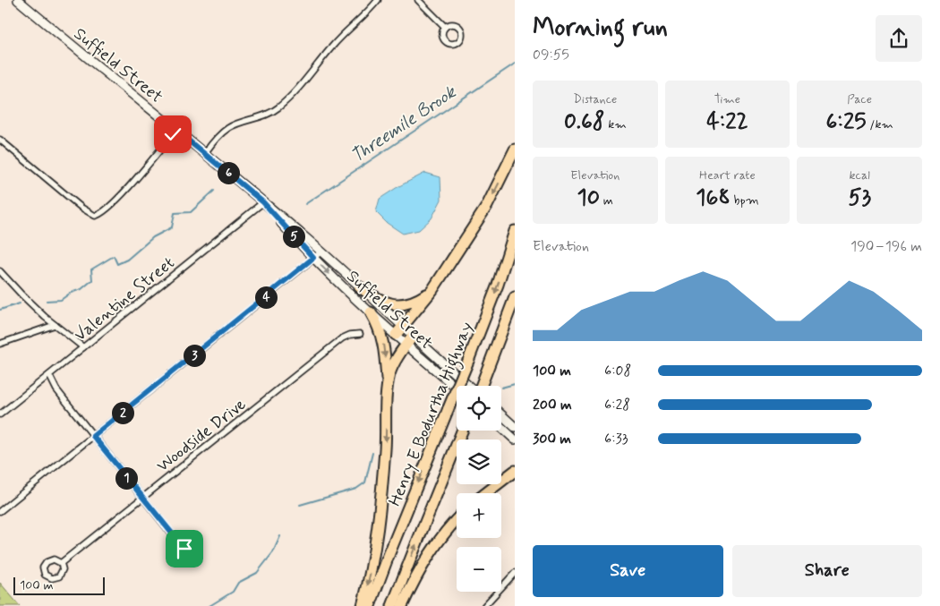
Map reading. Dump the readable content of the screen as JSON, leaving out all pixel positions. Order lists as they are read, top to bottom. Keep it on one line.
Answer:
{"streets":{"highway":["Henry E Bodurtha Highway"],"main road":["Suffield Street"],"street":["Valentine Street","Woodside Drive"]},"crossings":[["Suffield Street","Valentine Street"]],"water":["Threemile Brook"],"scale_bar":"100 m","page":{"heading":["Morning run","09:55"],"stats":[["Distance","0.68 km"],["Time","4:22"],["Pace","6:25 /km"],["Elevation","10 m"],["Heart rate","168 bpm"],["kcal","53"]],"pins":["6","5","4","3","2","1"],"chart":["Elevation","190–196 m"],"list":[{"name":"100 m","note":"6:08"},{"name":"200 m","note":"6:28"},{"name":"300 m","note":"6:33"}],"map_buttons":["+","−"],"buttons":["Save","Share"],"scale":"100 m"}}
